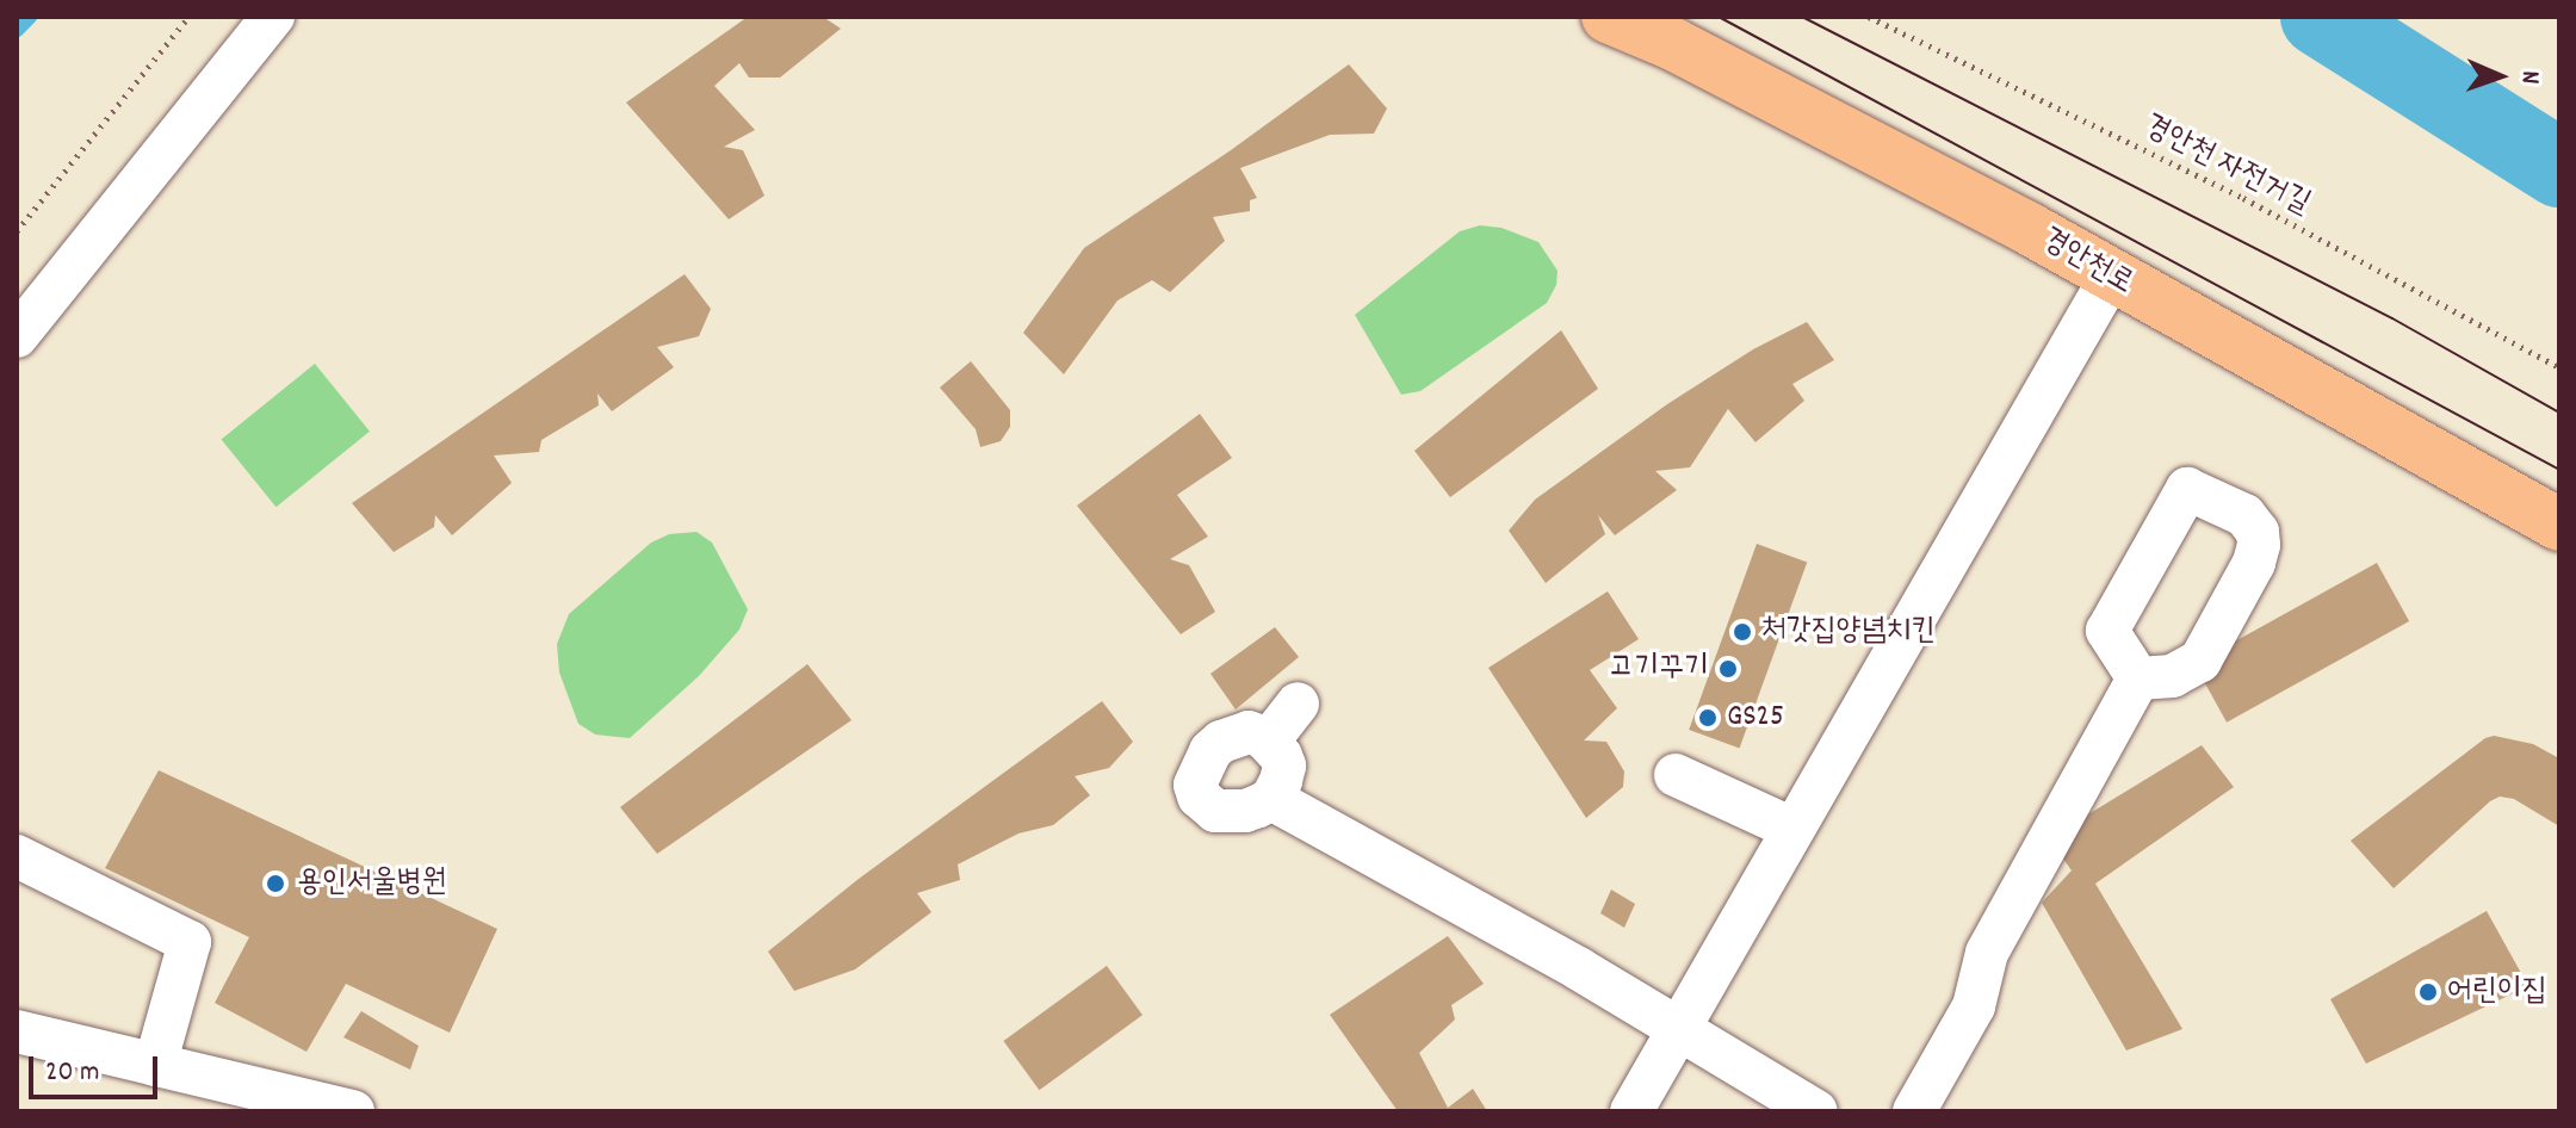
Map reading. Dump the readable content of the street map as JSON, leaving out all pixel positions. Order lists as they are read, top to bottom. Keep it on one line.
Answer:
{"streets":{"main road":["경안천로"],"path":["경안천 자전거길"]},"places":["처갓집양념치킨","고기꾸기","GS25","용인서울병원","어린이집"],"scale_bar":"20 m","north":"right"}
